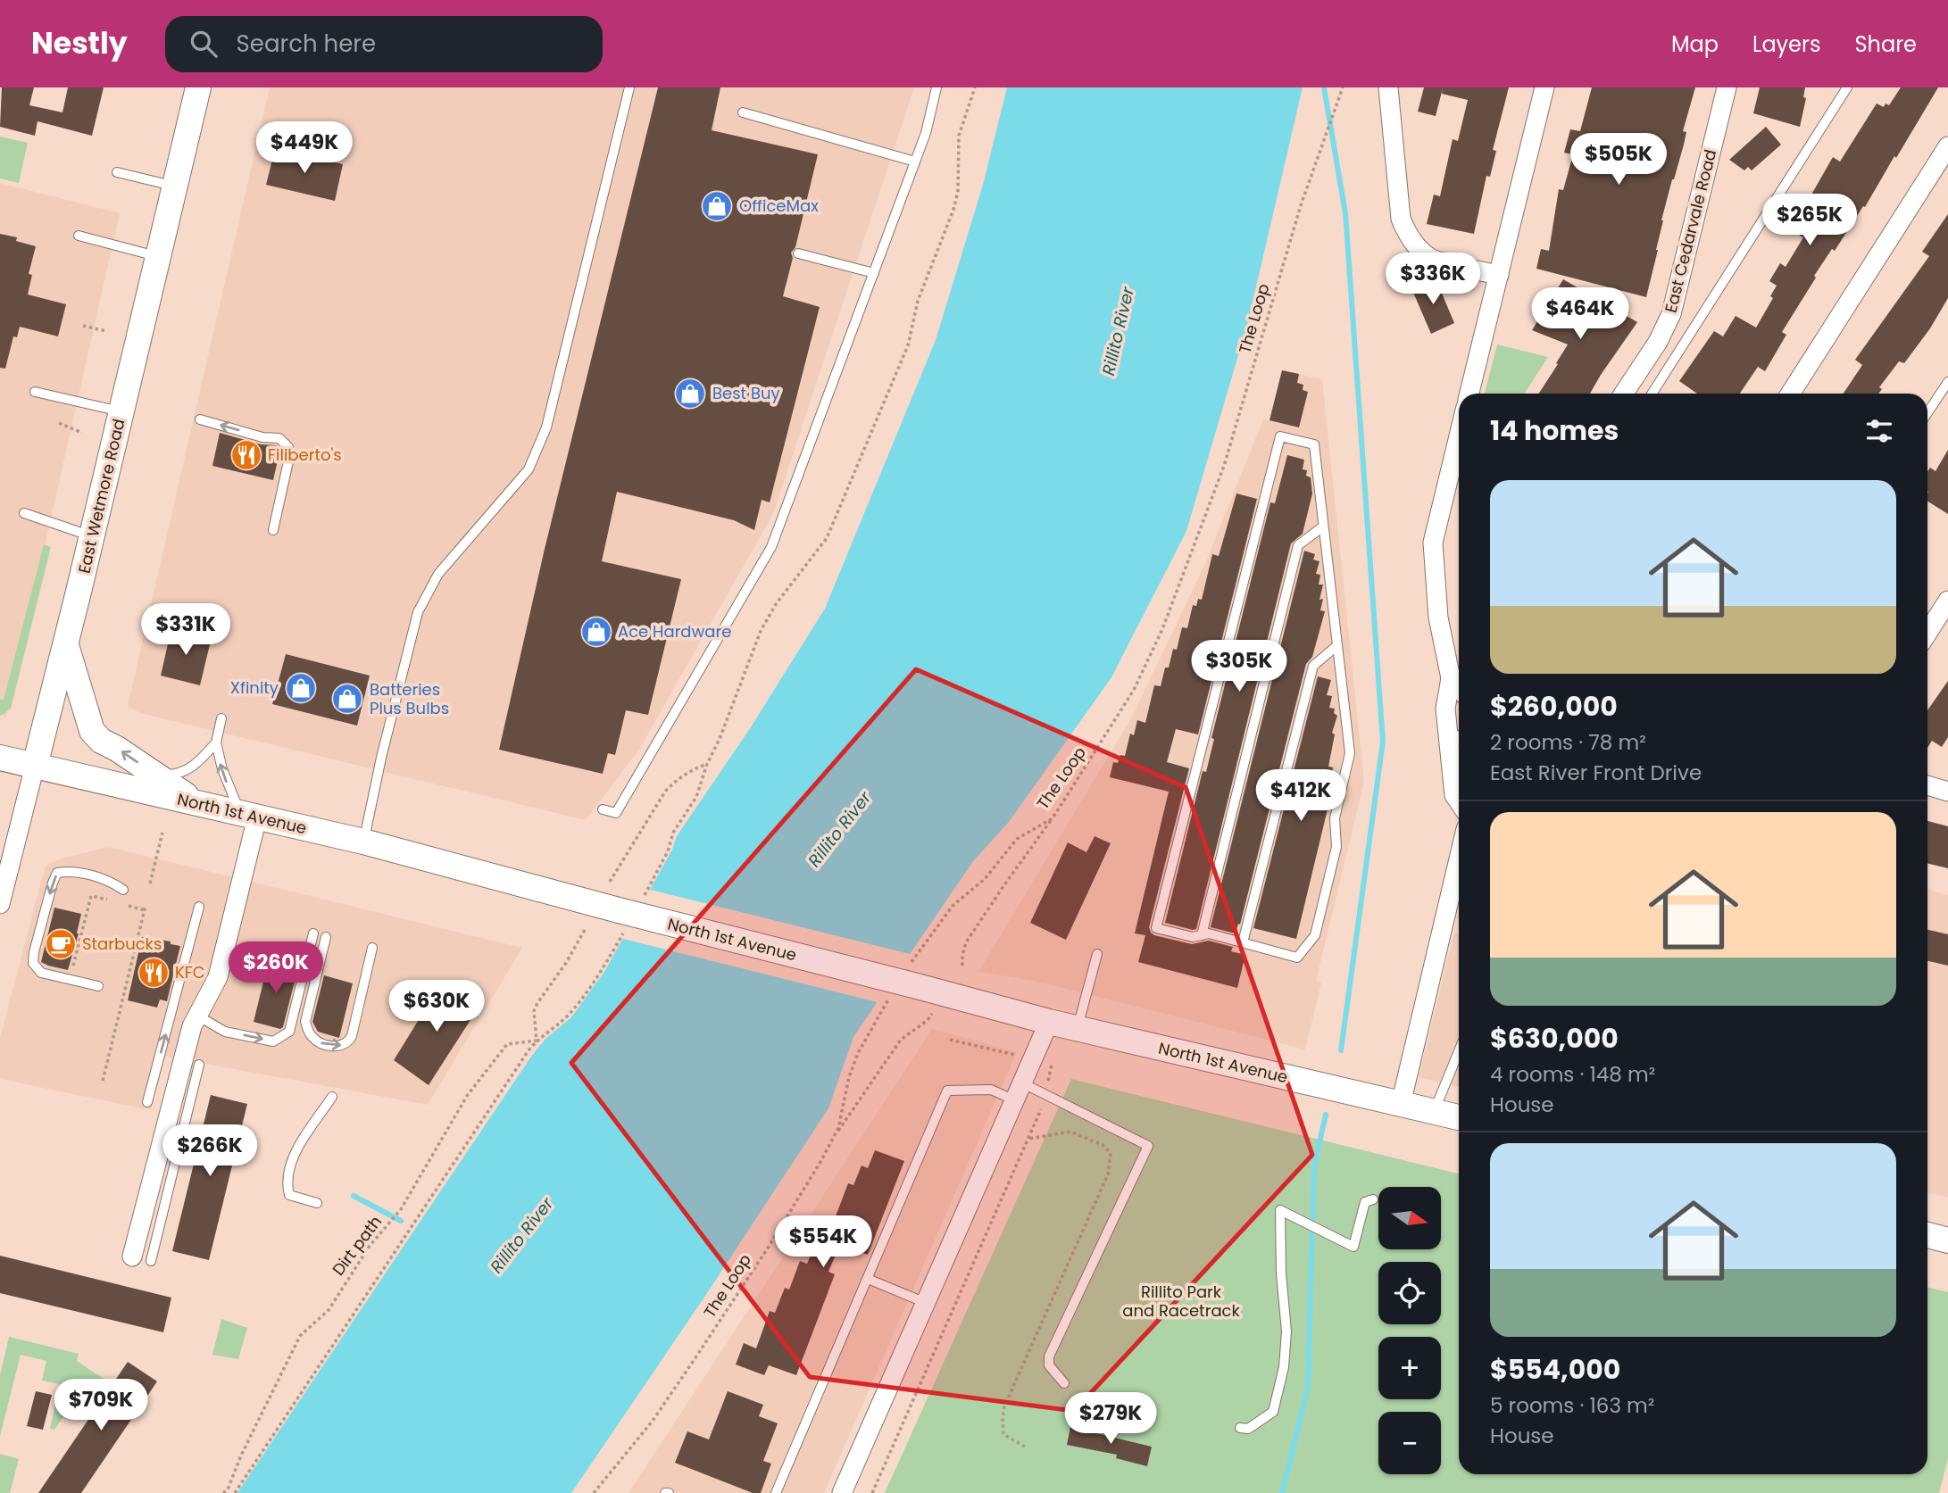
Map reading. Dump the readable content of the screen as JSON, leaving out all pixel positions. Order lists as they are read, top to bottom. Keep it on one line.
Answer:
{"streets":{"main road":["East Wetmore Road","North 1st Avenue"],"street":["East Cedarvale Road"],"path":["The Loop","Dirt path"]},"crossings":[["The Loop","North 1st Avenue"],["East Wetmore Road","North 1st Avenue"]],"water":["Rillito River"],"parks":["Rillito Park and Racetrack"],"places":{"shop":["OfficeMax","Best Buy","Ace Hardware","Xfinity","Batteries Plus Bulbs"],"restaurant":["Filiberto's","KFC"],"cafe":["Starbucks"]},"north":"right","page":{"header":"Nestly","search":"Search here","nav":["Map","Layers","Share"],"price":["$449K","$505K","$265K","$336K","$464K","$331K","$305K","$412K","$260K","$630K","$266K","$554K","$709K","$279K"],"heading":"14 homes","list":[{"name":"$260,000","note":"2 rooms · 78 m² · East River Front Drive"},{"name":"$630,000","note":"4 rooms · 148 m² · House"},{"name":"$554,000","note":"5 rooms · 163 m² · House"}],"map_buttons":["+","−"]}}
